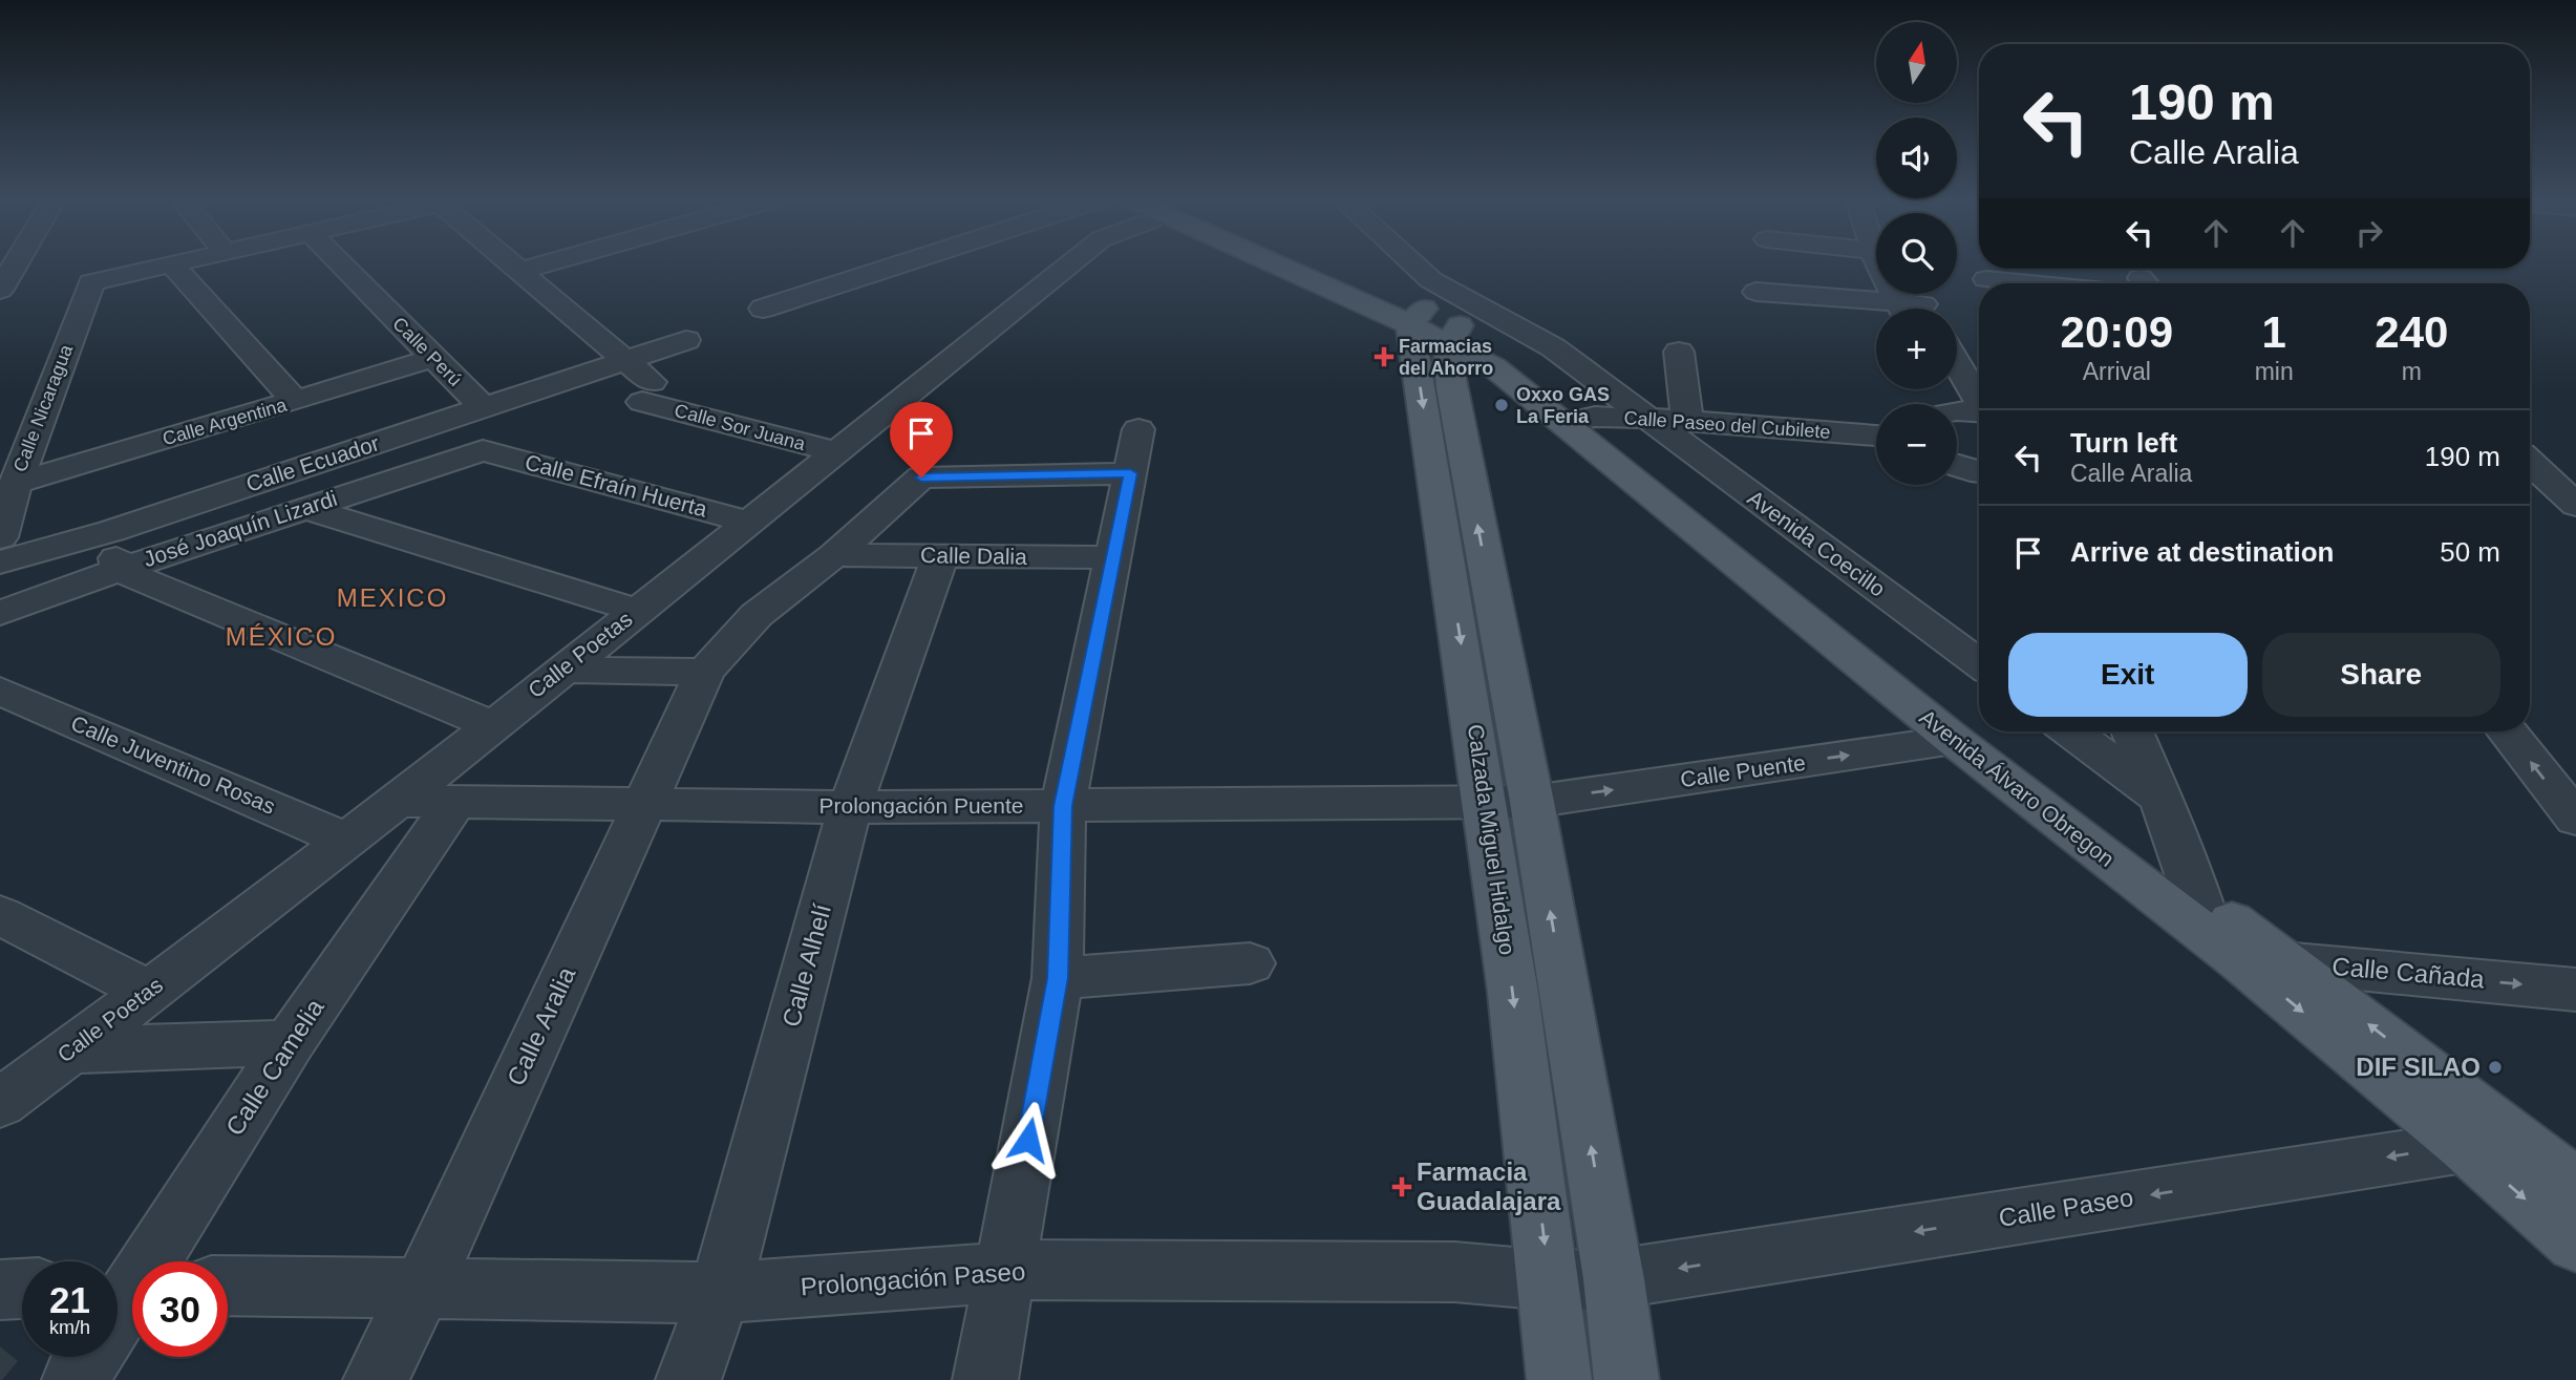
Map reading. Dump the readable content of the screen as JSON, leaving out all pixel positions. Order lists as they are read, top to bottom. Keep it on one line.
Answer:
{"streets":{"main road":["Avenida Álvaro Obregon","Calzada Miguel Hidalgo"],"street":["Calle Perú","Calle Nicaragua","Calle Argentina","Calle Paseo del Cubilete","Calle Sor Juana","Calle Ecuador","Calle Efraín Huerta","José Joaquín Lizardi","Avenida Coecillo","Calle Dalia","Calle Poetas","Calle Juventino Rosas","Calle Puente","Prolongación Puente","Calle Alhelí","Calle Cañada","Calle Aralia","Calle Camelia","Calle Paseo","Prolongación Paseo"]},"crossings":[["Calle Perú","Calle Argentina"],["Calle Perú","Calle Ecuador"],["Calle Nicaragua","Calle Argentina"],["Calle Paseo del Cubilete","Avenida Coecillo"],["Calle Paseo del Cubilete","Avenida Álvaro Obregon"],["Calle Sor Juana","Calle Ecuador"],["Calle Sor Juana","Calle Poetas"],["Calle Efraín Huerta","José Joaquín Lizardi"],["Calle Efraín Huerta","Calle Poetas"],["Avenida Coecillo","Avenida Álvaro Obregon"],["Avenida Coecillo","Calzada Miguel Hidalgo"],["Calle Dalia","Calle Alhelí"],["Calle Dalia","Calle Aralia"],["Calle Poetas","Calle Juventino Rosas"],["Calle Poetas","Prolongación Puente"],["Calle Puente","Avenida Álvaro Obregon"],["Calle Puente","Prolongación Puente"],["Calle Puente","Calzada Miguel Hidalgo"],["Avenida Álvaro Obregon","Calzada Miguel Hidalgo"],["Avenida Álvaro Obregon","Calle Cañada"],["Avenida Álvaro Obregon","Calle Paseo"],["Prolongación Puente","Calzada Miguel Hidalgo"],["Prolongación Puente","Calle Alhelí"],["Prolongación Puente","Calle Aralia"],["Prolongación Puente","Calle Camelia"],["Calzada Miguel Hidalgo","Calle Paseo"],["Calzada Miguel Hidalgo","Prolongación Paseo"],["Calle Alhelí","Prolongación Paseo"],["Calle Aralia","Prolongación Paseo"],["Calle Paseo","Prolongación Paseo"]],"one_way":["Calle Puente","Calle Cañada","Calle Paseo"],"districts":["MEXICO","MÉXICO"],"places":{"health":["Farmacias del Ahorro","Farmacia Guadalajara"],"other":["Oxxo GAS La Feria","DIF SILAO"]},"north":"top","page":{"map_buttons":["+","−"],"turn":["190 m","Calle Aralia"],"eta":["20:09","Arrival","1","min","240","m"],"list":[{"name":"Turn left","note":"Calle Aralia","value":"190 m"},{"name":"Arrive at destination","value":"50 m"}],"buttons":["Exit","Share"],"speed":"21 km/h","limit":"30"}}
